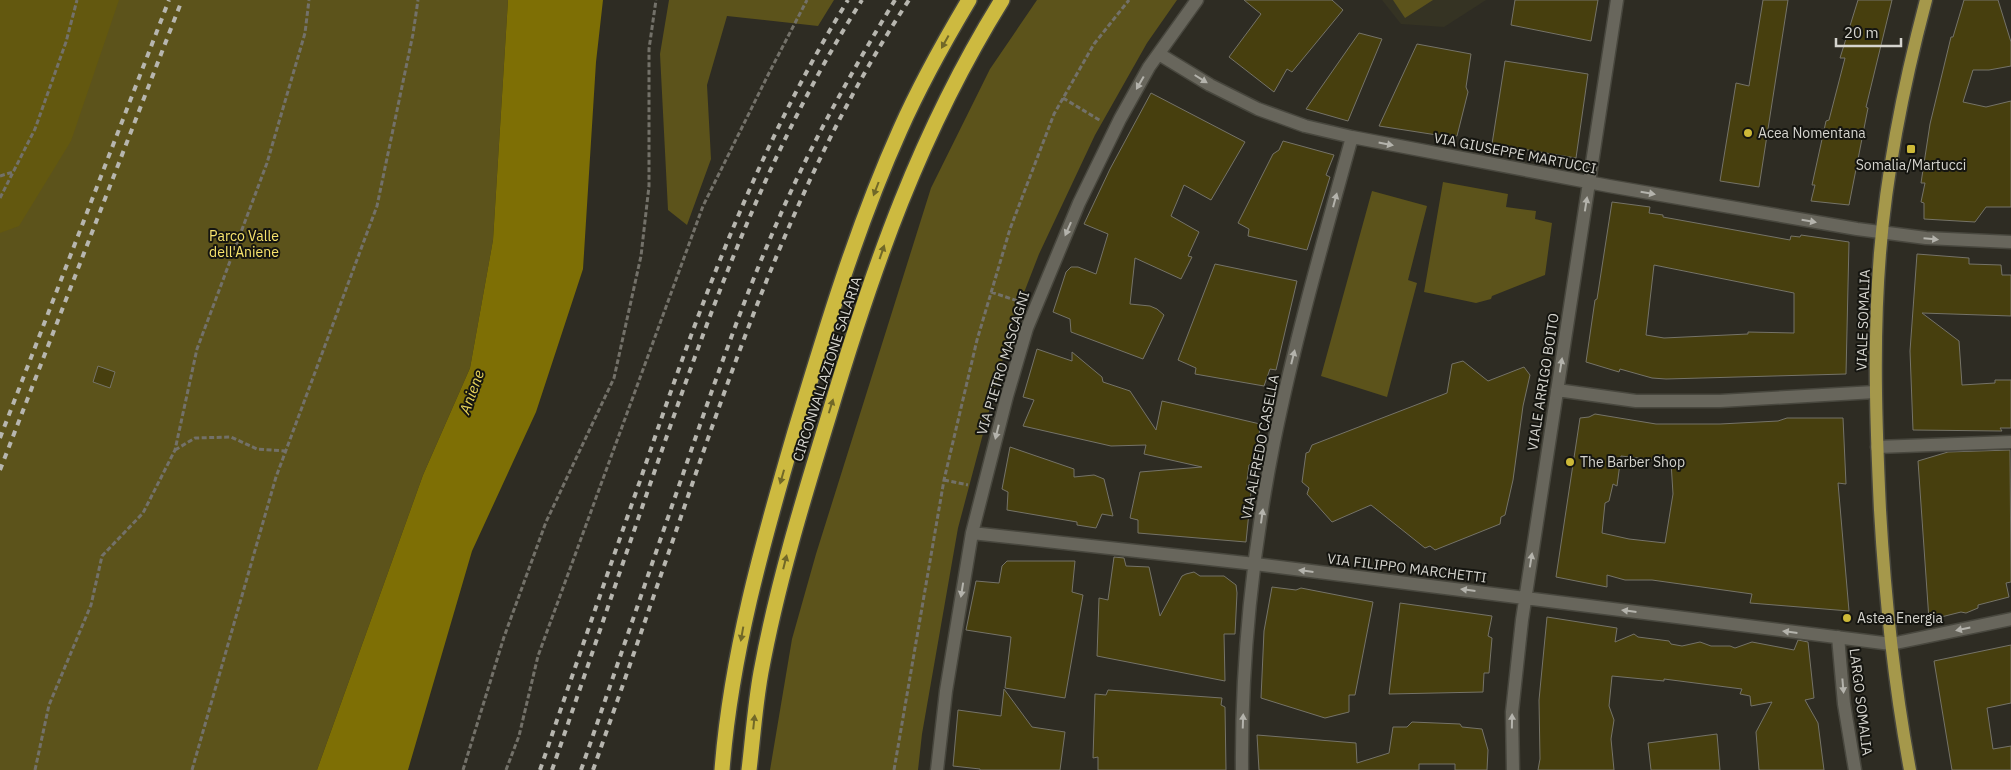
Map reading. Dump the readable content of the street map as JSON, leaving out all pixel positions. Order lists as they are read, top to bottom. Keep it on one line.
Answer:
{"streets":{"highway":["CIRCONVALLAZIONE SALARIA"],"main road":["VIALE SOMALIA"],"street":["VIA GIUSEPPE MARTUCCI","VIA PIETRO MASCAGNI","VIALE ARRIGO BOITO","VIA ALFREDO CASELLA","VIA FILIPPO MARCHETTI","LARGO SOMALIA"]},"crossings":[["VIA GIUSEPPE MARTUCCI","VIALE SOMALIA"],["VIA GIUSEPPE MARTUCCI","VIA PIETRO MASCAGNI"],["VIA GIUSEPPE MARTUCCI","VIALE ARRIGO BOITO"],["VIA GIUSEPPE MARTUCCI","VIA ALFREDO CASELLA"],["VIALE SOMALIA","LARGO SOMALIA"],["VIA PIETRO MASCAGNI","VIA FILIPPO MARCHETTI"],["VIALE ARRIGO BOITO","VIA FILIPPO MARCHETTI"],["VIA ALFREDO CASELLA","VIA FILIPPO MARCHETTI"],["VIA FILIPPO MARCHETTI","LARGO SOMALIA"]],"one_way":["VIA GIUSEPPE MARTUCCI","VIA PIETRO MASCAGNI","VIALE ARRIGO BOITO","VIA ALFREDO CASELLA","VIA FILIPPO MARCHETTI"],"water":["Aniene"],"parks":["Parco Valle dell'Aniene"],"places":{"other":["Acea Nomentana","The Barber Shop","Astea Energia"],"transit":["Somalia/Martucci"]},"scale_bar":"20 m"}
